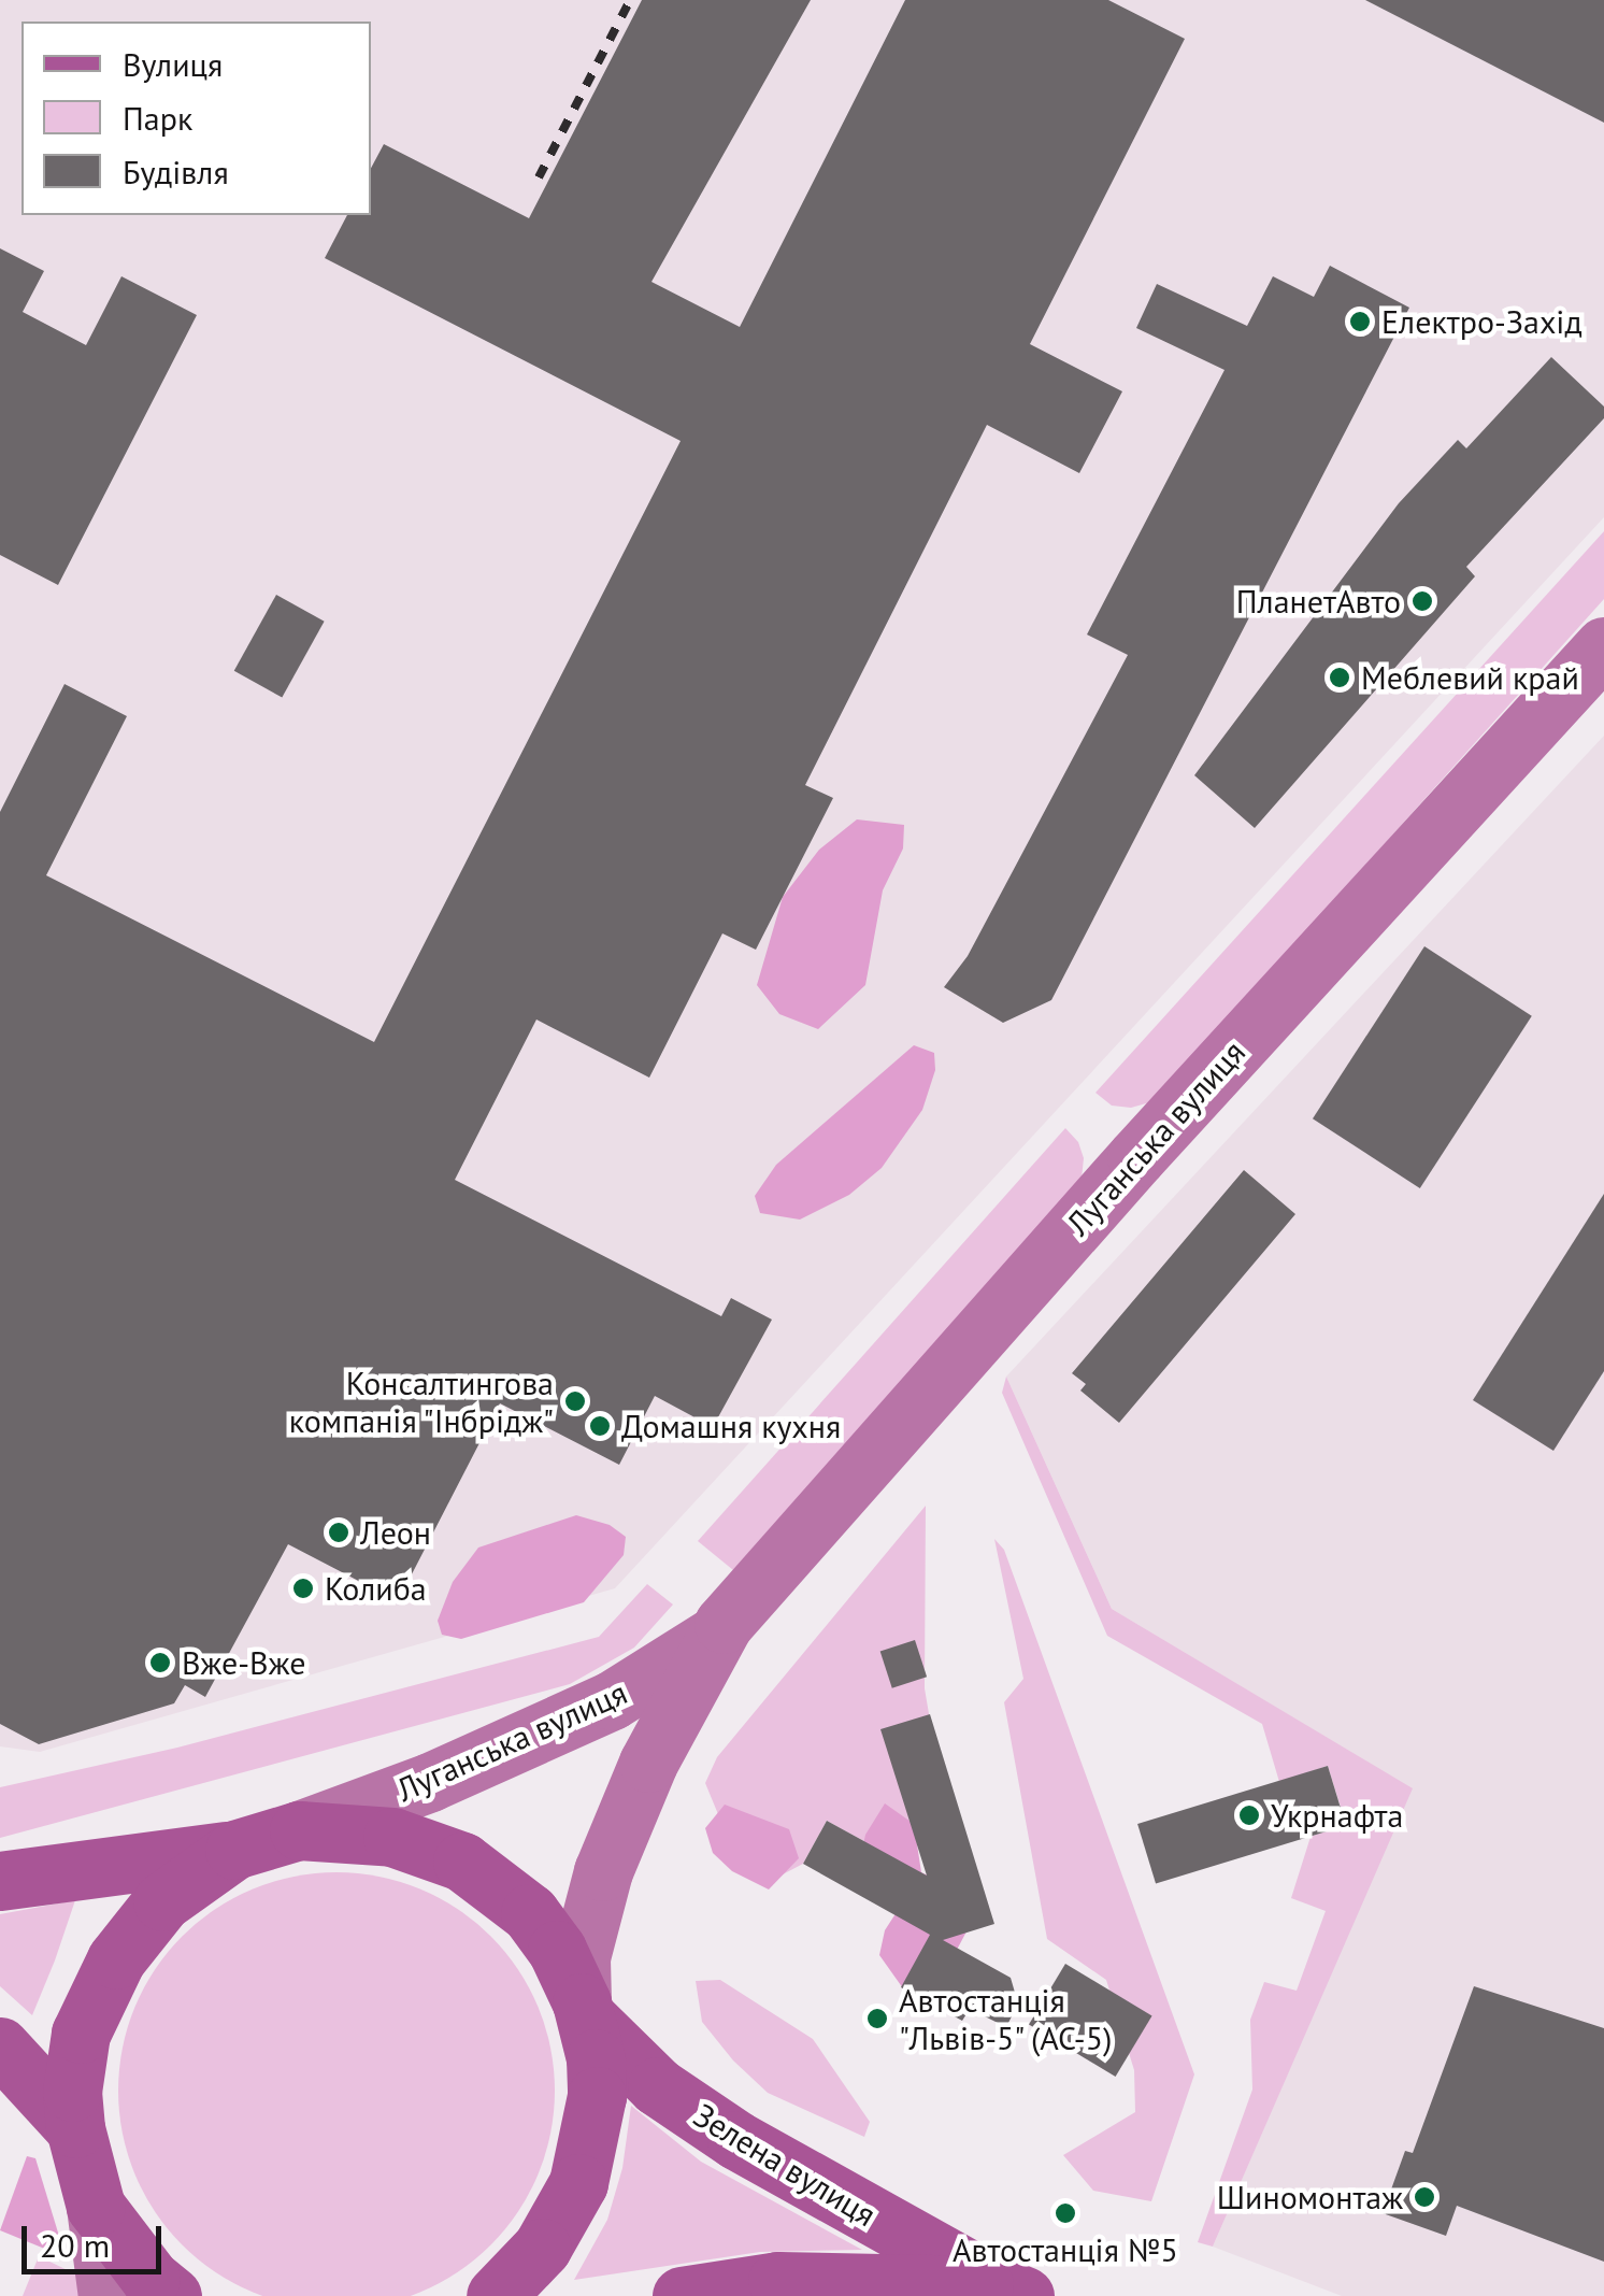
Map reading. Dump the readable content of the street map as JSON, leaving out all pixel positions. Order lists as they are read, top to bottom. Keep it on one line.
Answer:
{"streets":{"main road":["Луганська вулиця","Зелена вулиця"]},"crossings":[["Луганська вулиця","Зелена вулиця"]],"places":["Електро-Захід","ПланетАвто","Меблевий край","Консалтингова компанія \"Інбрідж\"","Домашня кухня","Леон","Колиба","Вже-Вже","Укрнафта","Автостанція \"Львів-5\" (АС-5)","Шиномонтаж","Автостанція №5"],"legend":["Вулиця","Парк","Будівля"],"scale_bar":"20 m"}
